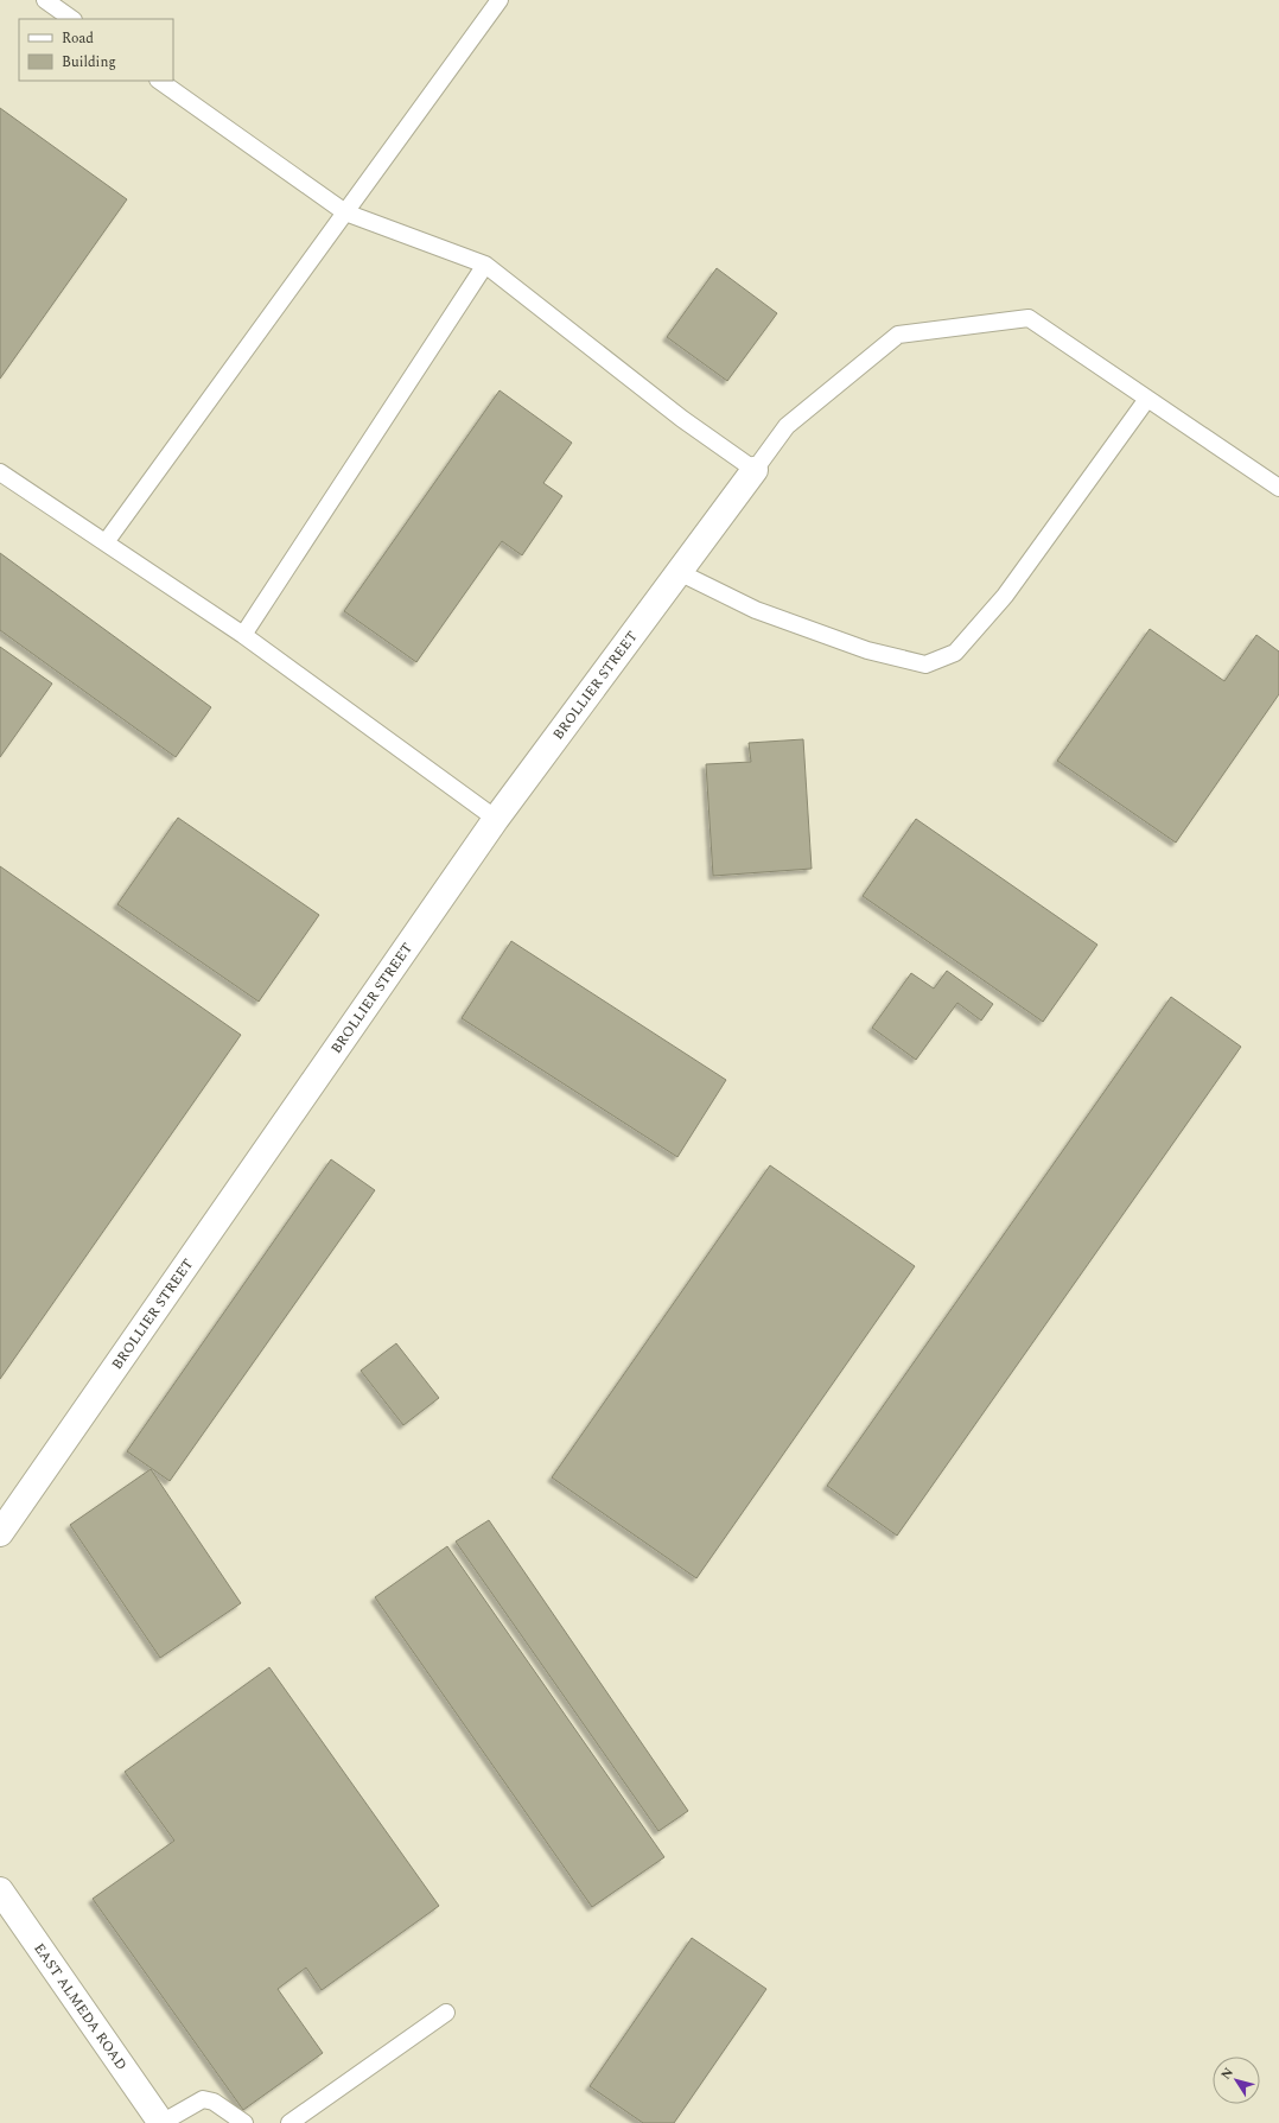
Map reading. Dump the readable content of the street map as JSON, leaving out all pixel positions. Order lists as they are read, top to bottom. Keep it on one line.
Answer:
{"streets":{"street":["BROLLIER STREET","EAST ALMEDA ROAD"]},"legend":["Road","Building"],"north":"top left"}
